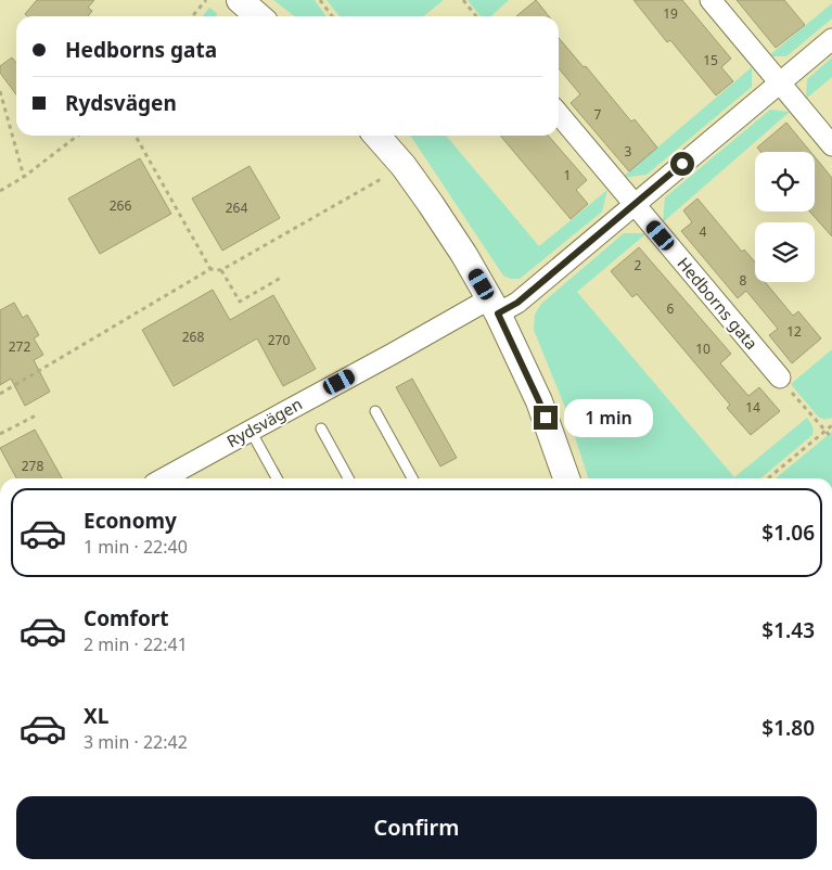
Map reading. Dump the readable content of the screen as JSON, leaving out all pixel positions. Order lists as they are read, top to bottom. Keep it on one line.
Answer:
{"streets":{"street":["Hedborns gata","Rydsvägen"]},"house_numbers":["19","15","7","3","1","266","264","4","2","8","6","12","268","270","272","10","14","278"],"page":{"banner":["Hedborns gata","Rydsvägen"],"bubble":"1 min","list":[{"name":"Economy","note":"1 min · 22:40","value":"$1.06"},{"name":"Comfort","note":"2 min · 22:41","value":"$1.43"},{"name":"XL","note":"3 min · 22:42","value":"$1.80"}],"buttons":"Confirm"}}
